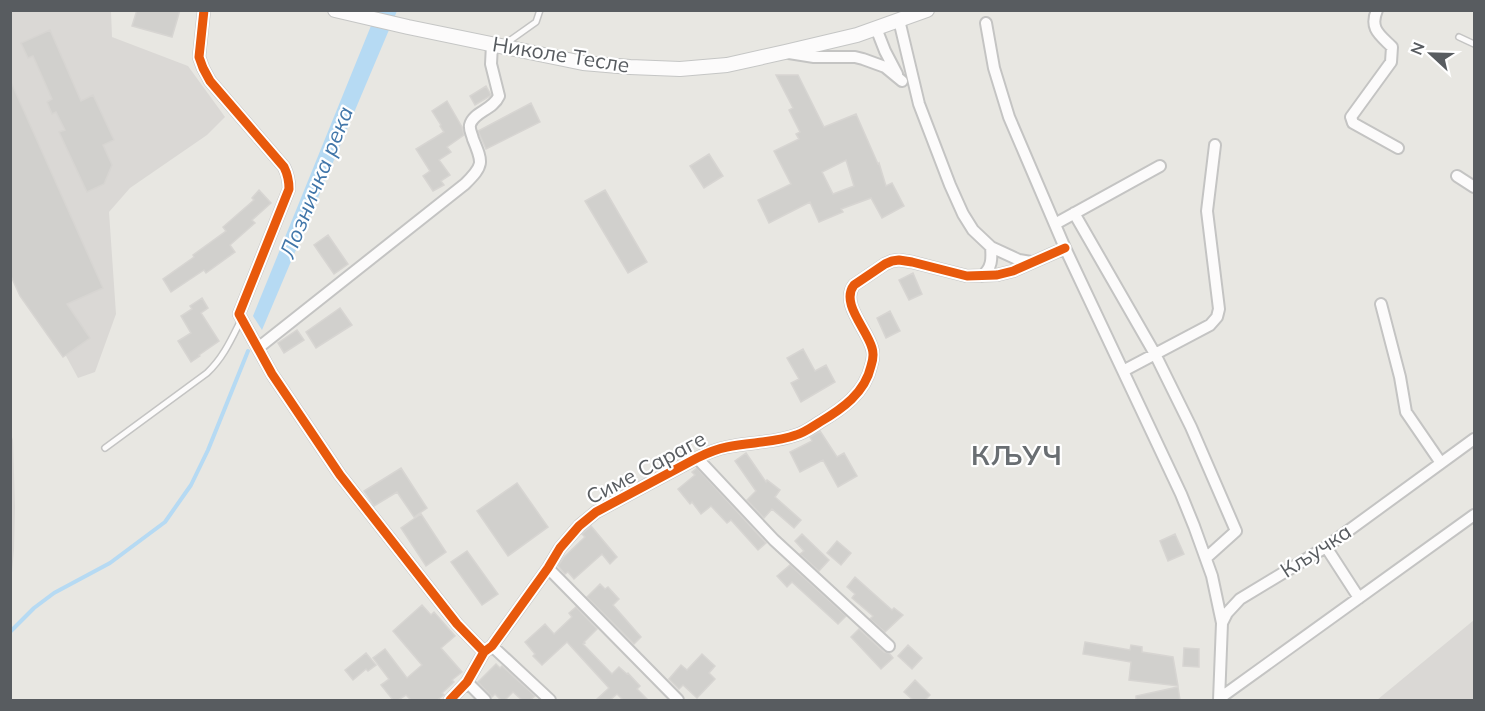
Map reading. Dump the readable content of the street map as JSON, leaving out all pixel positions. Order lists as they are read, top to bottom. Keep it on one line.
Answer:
{"streets":{"street":["Николе Тесле","Симе Сараге","Кључка"]},"districts":["КЉУЧ"],"water":["Лозничка река"],"north":"left"}
